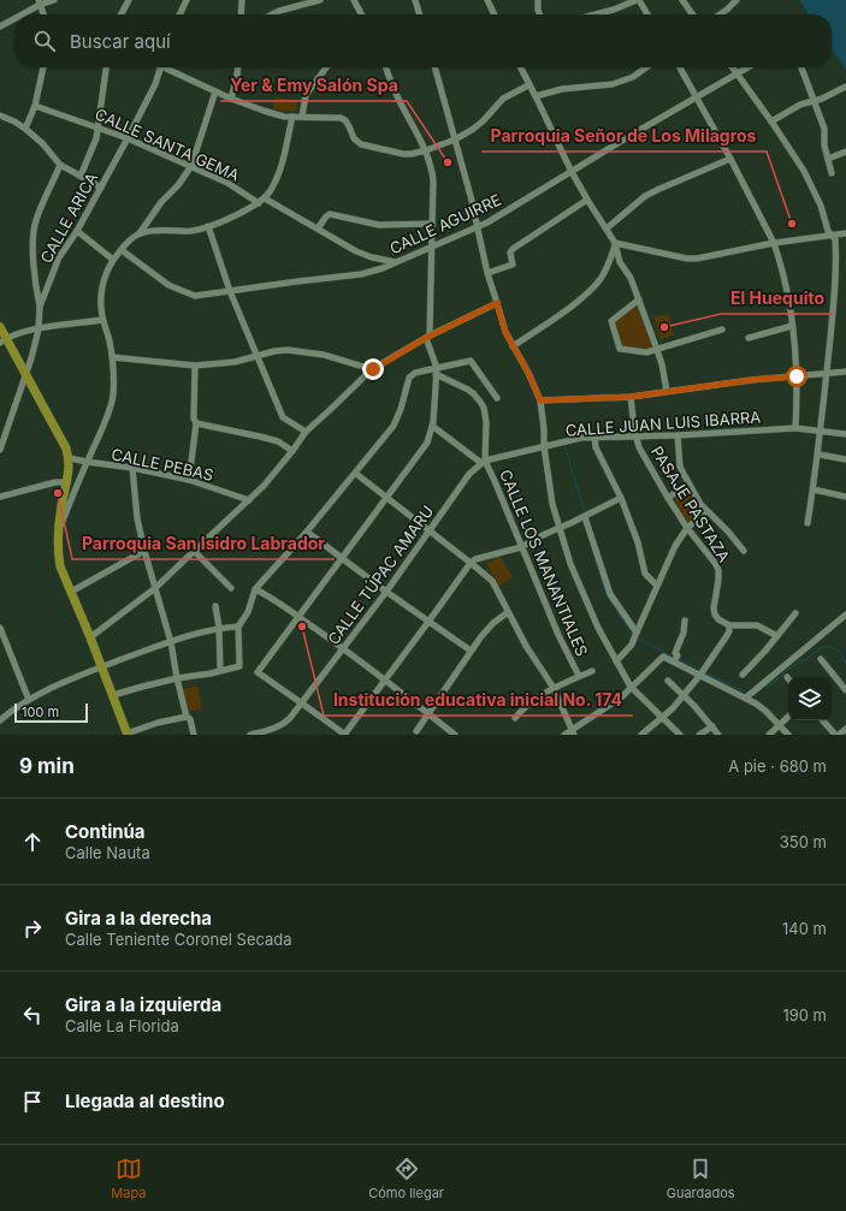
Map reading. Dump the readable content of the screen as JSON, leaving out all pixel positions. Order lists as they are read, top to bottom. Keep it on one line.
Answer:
{"streets":{"street":["CALLE SANTA GEMA","CALLE ARICA","CALLE AGUIRRE","CALLE JUAN LUIS IBARRA","CALLE PEBAS","PASAJE PASTAZA","CALLE LOS MANANTIALES","CALLE TÚPAC AMARU"]},"crossings":[["CALLE SANTA GEMA","CALLE ARICA"],["CALLE JUAN LUIS IBARRA","PASAJE PASTAZA"],["CALLE JUAN LUIS IBARRA","CALLE LOS MANANTIALES"],["CALLE JUAN LUIS IBARRA","CALLE TÚPAC AMARU"],["CALLE LOS MANANTIALES","CALLE TÚPAC AMARU"]],"places":["Yer & Emy Salón Spa","Parroquia Señor de Los Milagros","El Huequito","Parroquia San Isidro Labrador","Institución educativa inicial No. 174"],"scale_bar":"100 m","page":{"search":"Buscar aquí","scale":"100 m","heading":["9 min","A pie · 680 m"],"list":[["Continúa","Calle Nauta","350 m"],["Gira a la derecha","Calle Teniente Coronel Secada","140 m"],["Gira a la izquierda","Calle La Florida","190 m"],"Llegada al destino"],"nav":["Mapa","Cómo llegar","Guardados"]}}
